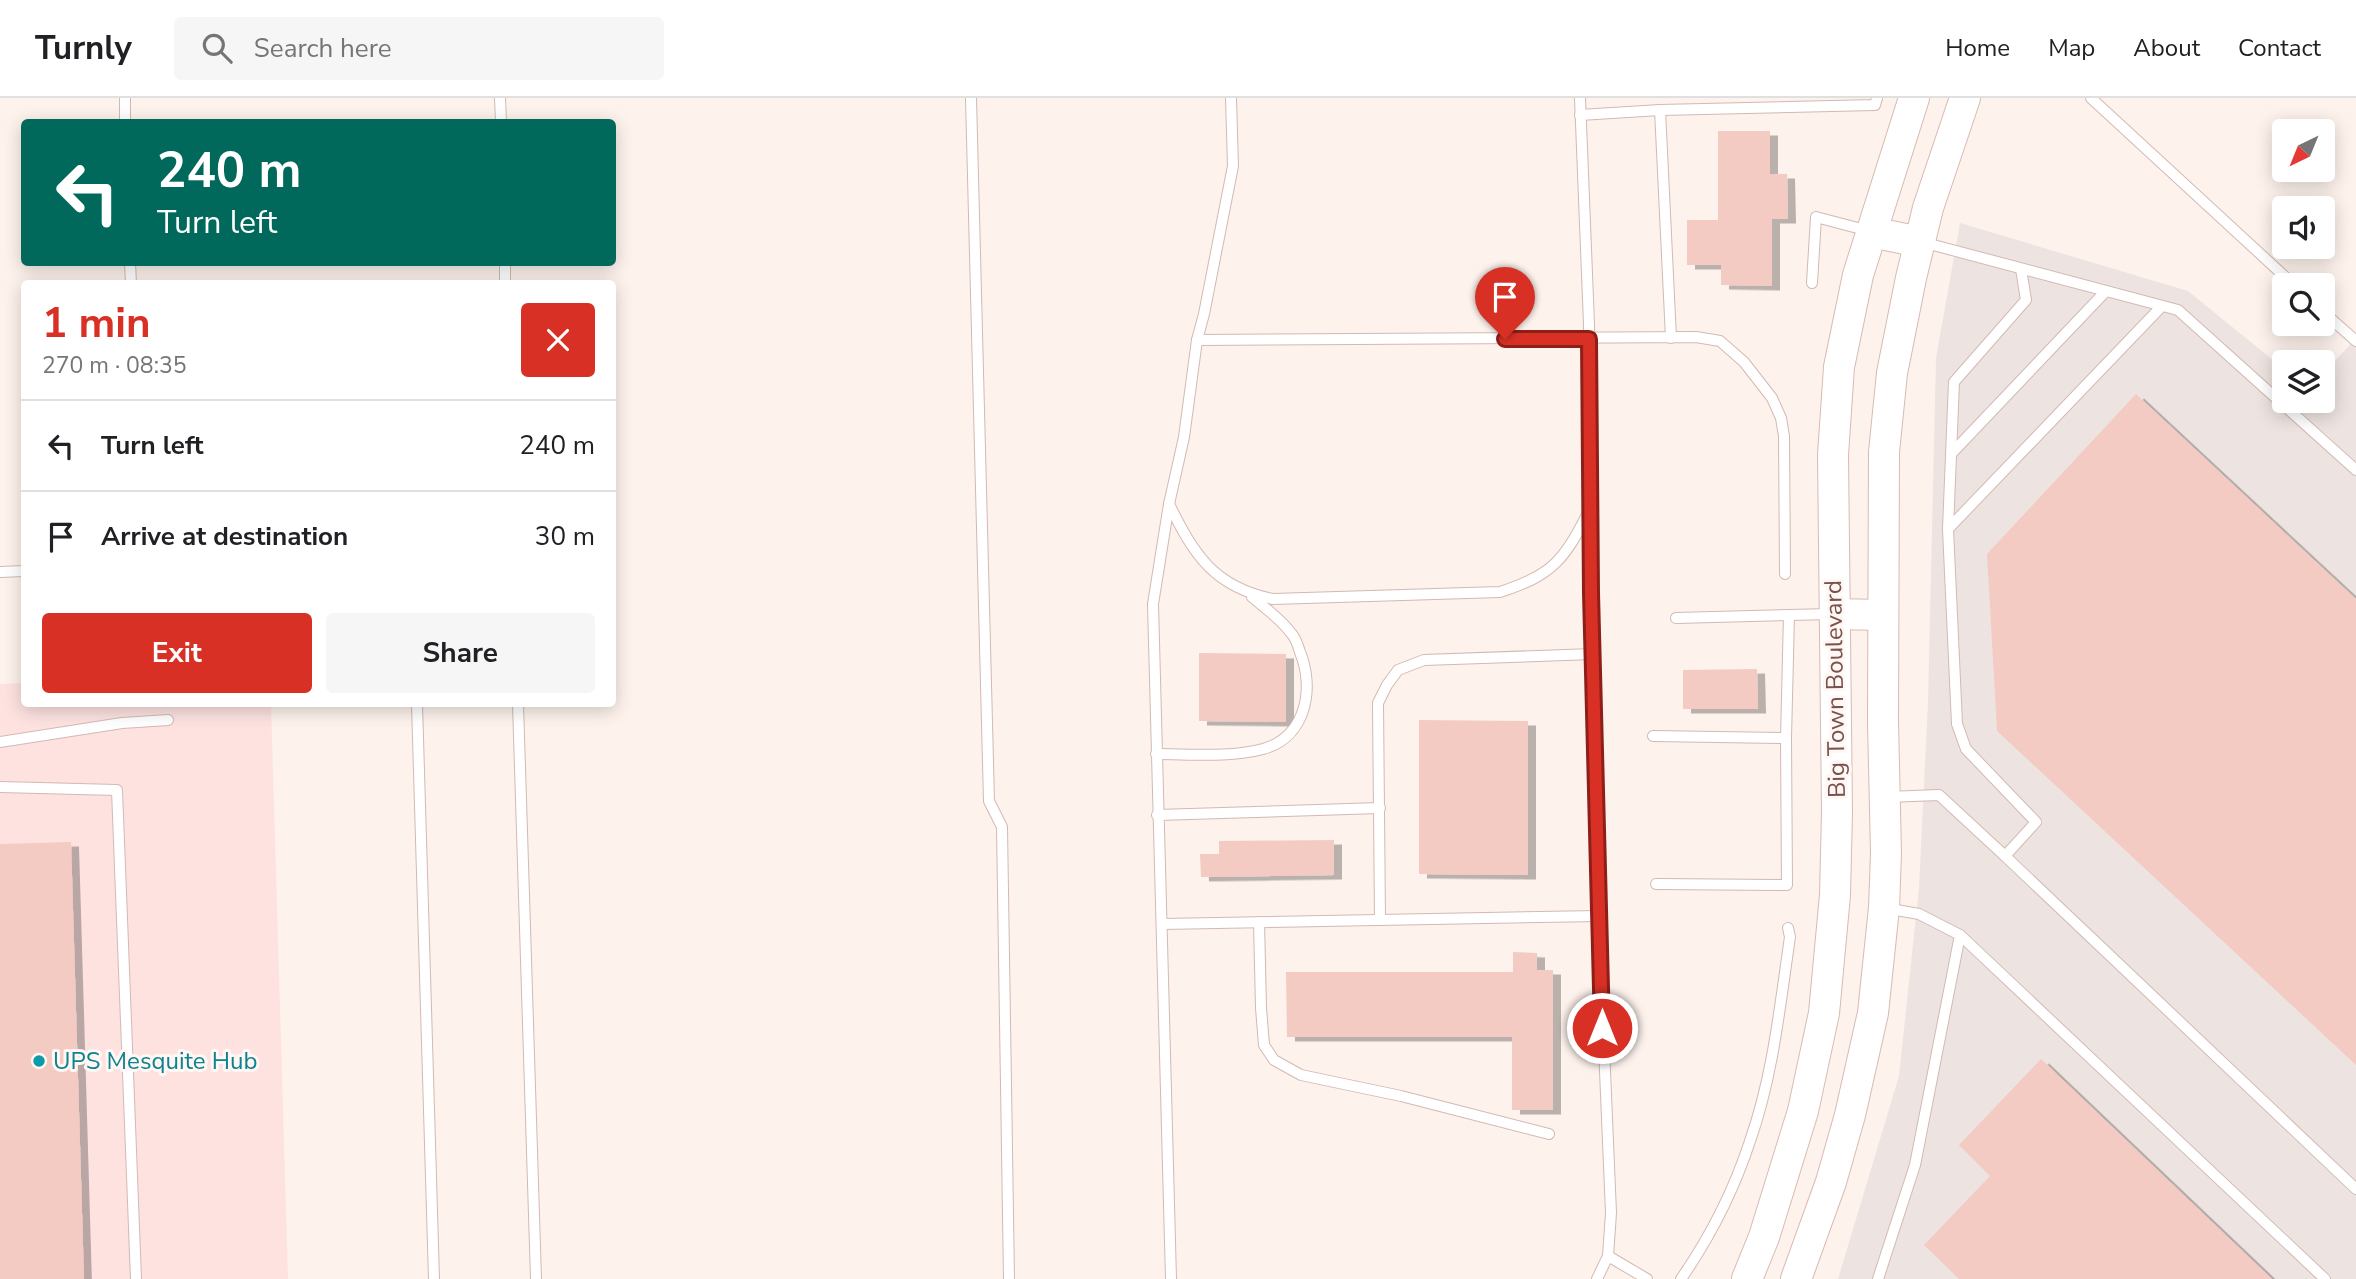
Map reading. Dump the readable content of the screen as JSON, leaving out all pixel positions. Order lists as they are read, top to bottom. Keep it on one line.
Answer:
{"streets":{"main road":["Big Town Boulevard"]},"places":["UPS Mesquite Hub"],"north":"bottom left","page":{"header":"Turnly","search":"Search here","nav":["Home","Map","About","Contact"],"turn":["240 m","Turn left"],"heading":["1 min","270 m · 08:35"],"list":[{"name":"Turn left","value":"240 m"},{"name":"Arrive at destination","value":"30 m"}],"buttons":["Exit","Share"]}}
